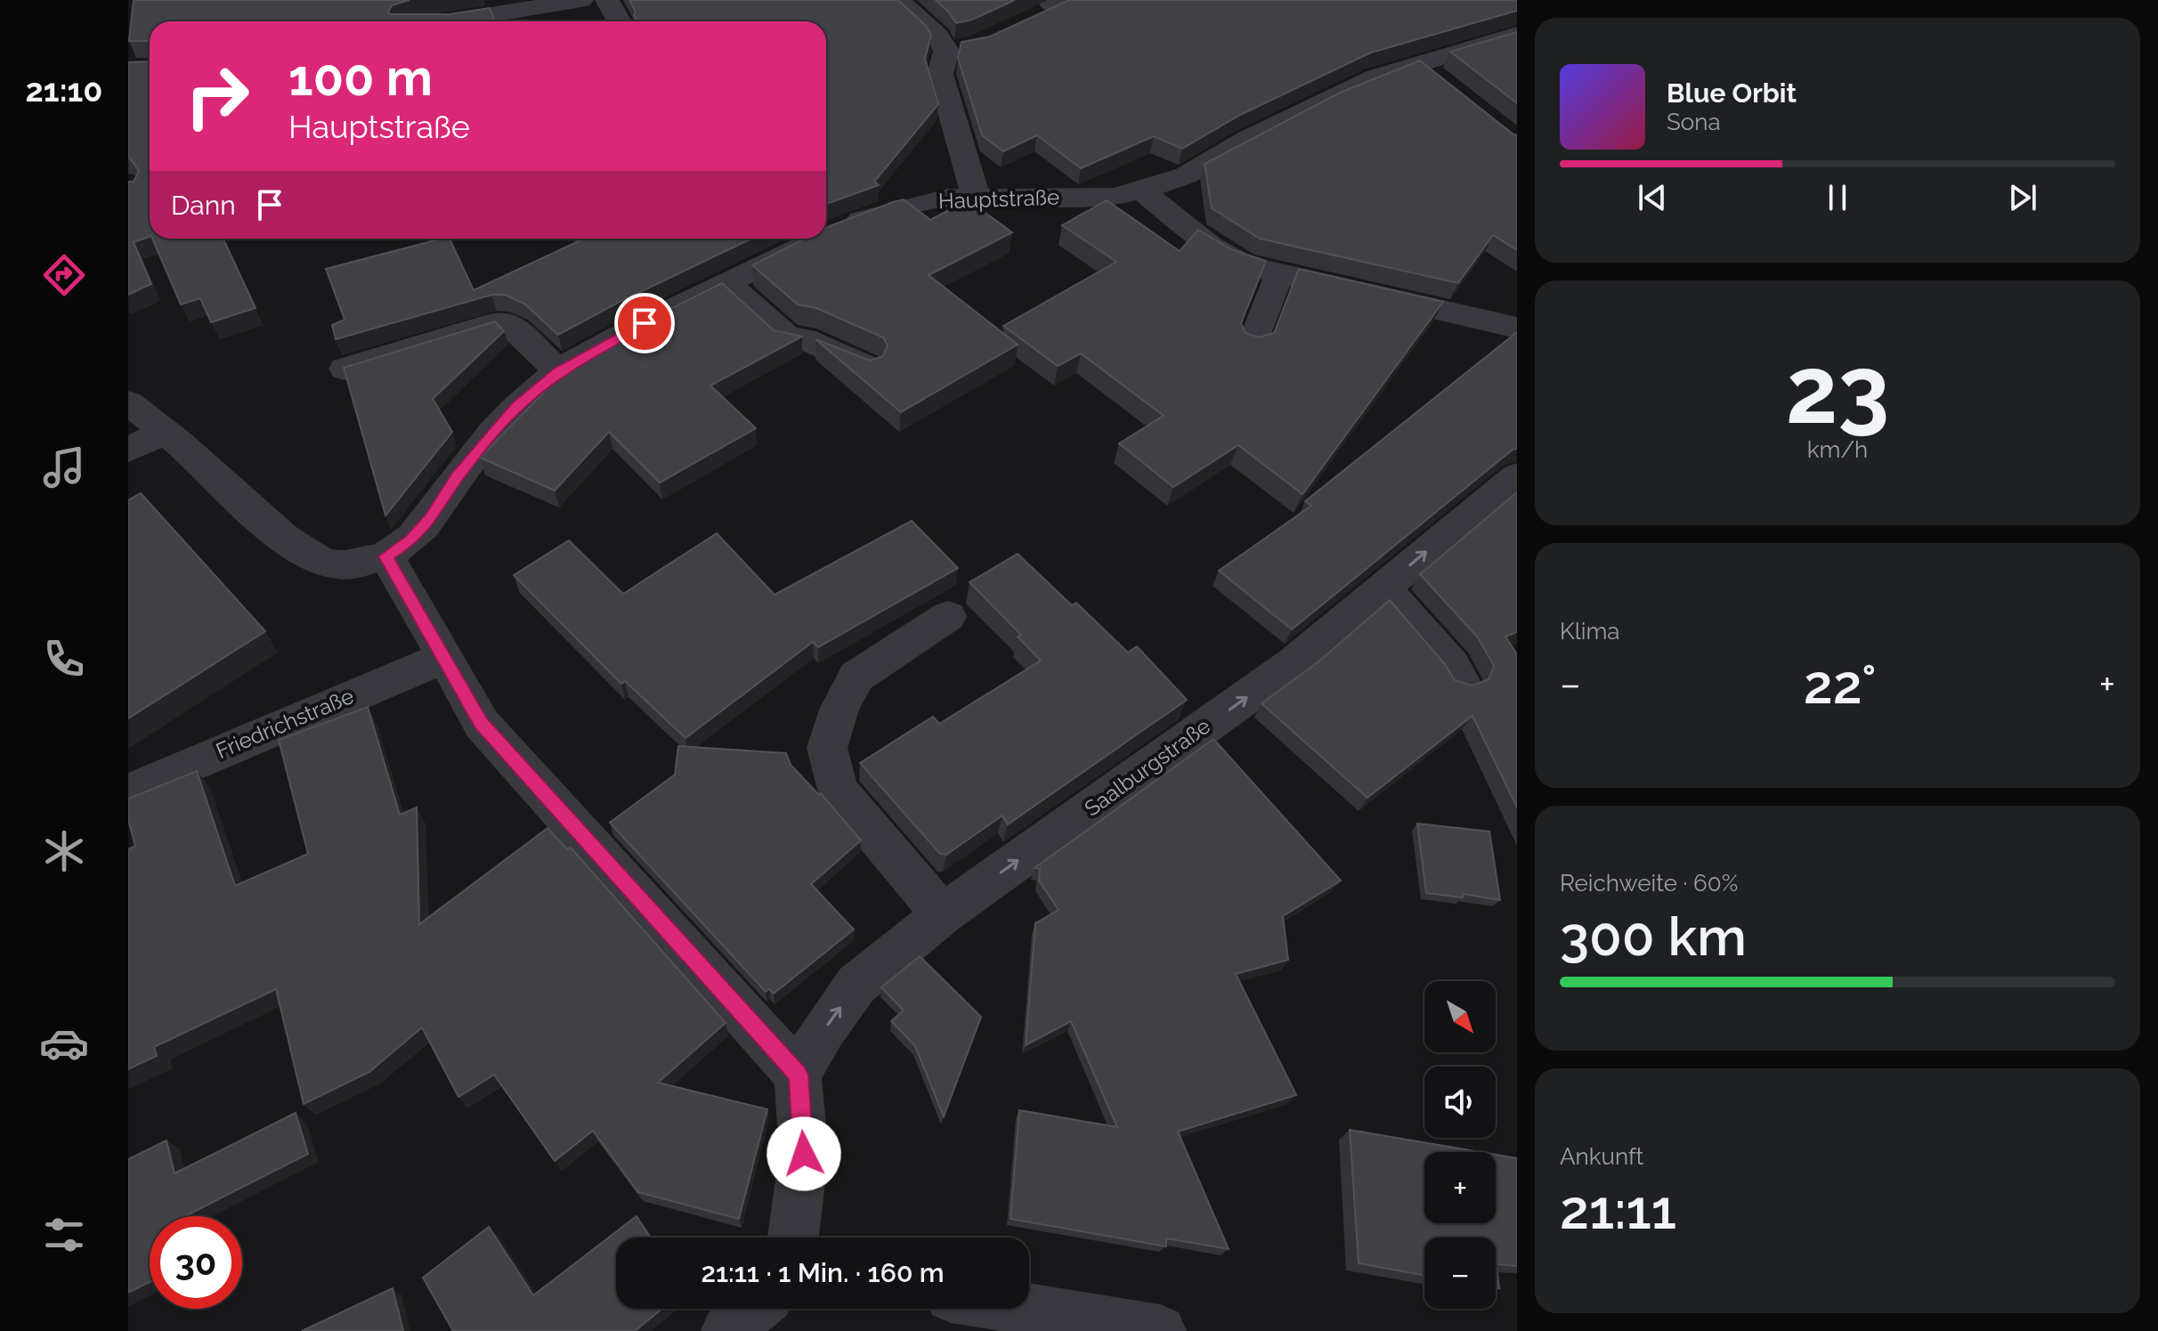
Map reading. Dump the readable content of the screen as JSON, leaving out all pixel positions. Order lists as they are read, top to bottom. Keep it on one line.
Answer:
{"streets":{"street":["Hauptstraße","Friedrichstraße","Saalburgstraße"]},"one_way":["Saalburgstraße"],"north":"bottom right","page":{"tabs":"21:10","turn":["100 m","Hauptstraße"],"song":["Blue Orbit","Sona"],"then":"Dann","tile":[["23","km/h"],"Klima",["Reichweite · 60%","300 km"],["Ankunft","21:11"]],"heat":["−","22°","+"],"map_buttons":["+","−"],"limit":"30","trip":"21:11 · 1 Min. · 160 m"}}
